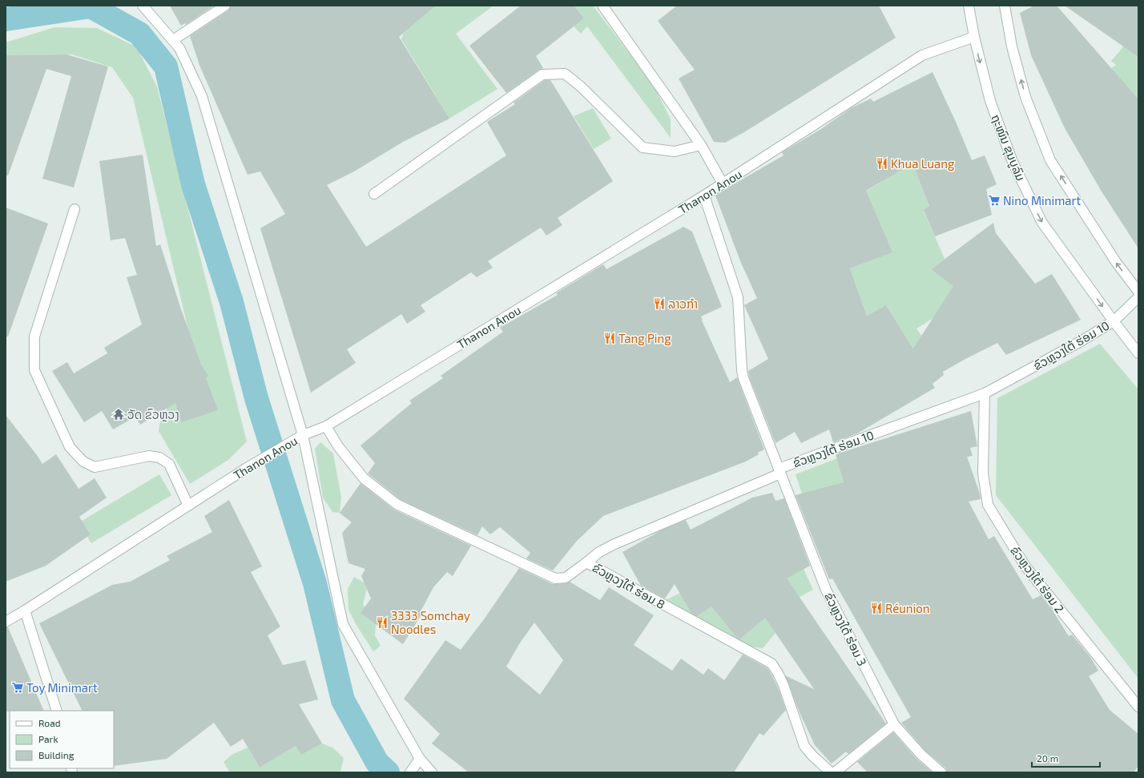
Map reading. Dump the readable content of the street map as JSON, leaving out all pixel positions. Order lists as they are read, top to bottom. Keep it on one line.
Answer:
{"streets":{"street":["ຖະໜົນ ຂຸນບູລົມ","Thanon Anou","ຂົວຫຼວງໃຕ້ ຮ່ອມ 10","ຂົວຫຼວງໃຕ້ ຮ່ອມ 2","ຂົວຫຼວງໃຕ້ ຮ່ອມ 8","ຂົວຫຼວງໃຕ້ ຮ່ອມ 3"]},"crossings":[["ຖະໜົນ ຂຸນບູລົມ","Thanon Anou"],["ຖະໜົນ ຂຸນບູລົມ","ຂົວຫຼວງໃຕ້ ຮ່ອມ 10"],["Thanon Anou","ຂົວຫຼວງໃຕ້ ຮ່ອມ 10"],["Thanon Anou","ຂົວຫຼວງໃຕ້ ຮ່ອມ 8"],["ຂົວຫຼວງໃຕ້ ຮ່ອມ 10","ຂົວຫຼວງໃຕ້ ຮ່ອມ 2"],["ຂົວຫຼວງໃຕ້ ຮ່ອມ 10","ຂົວຫຼວງໃຕ້ ຮ່ອມ 3"]],"places":{"restaurant":["Khua Luang","ລາວກໍາ","Tang Ping","Réunion","3333 Somchay Noodles"],"supermarket":["Nino Minimart","Toy Minimart"],"temple":["ວັດ ຂົວຫຼວງ"]},"legend":["Road","Park","Building"],"scale_bar":"20 m"}
